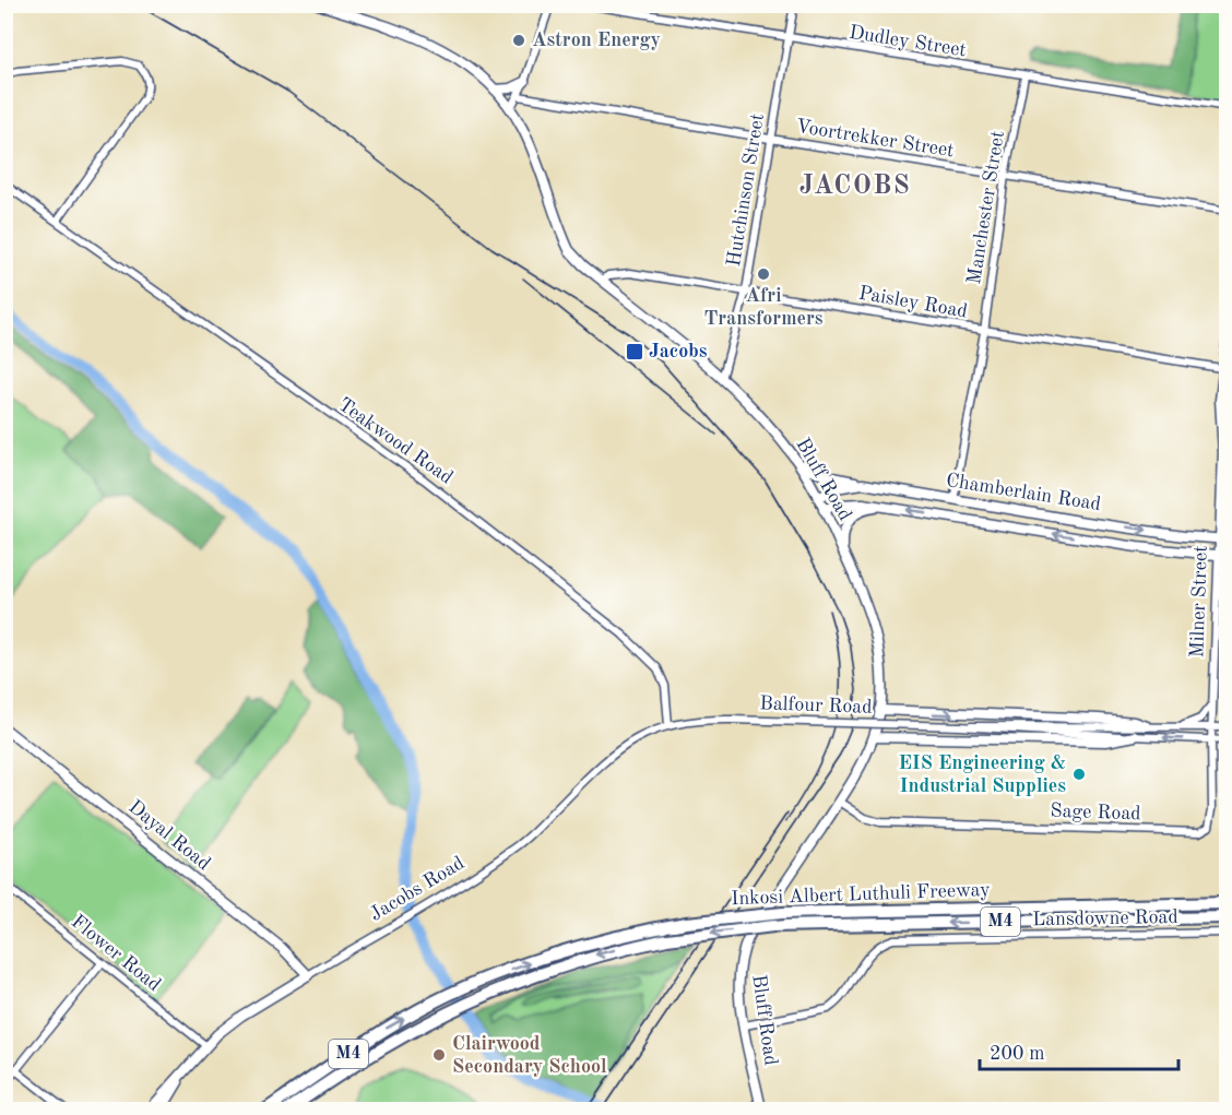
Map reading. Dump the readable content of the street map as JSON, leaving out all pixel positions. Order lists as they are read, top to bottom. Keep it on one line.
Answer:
{"streets":{"highway":["Inkosi Albert Luthuli Freeway","M4"],"main road":["Bluff Road","Chamberlain Road","Dayal Road","Jacobs Road"],"street":["Dudley Street","Voortrekker Street","Hutchinson Street","Manchester Street","Paisley Road","Teakwood Road","Milner Street","Balfour Road","Sage Road","Lansdowne Road","Flower Road"]},"crossings":[["Dudley Street","Hutchinson Street"],["Dudley Street","Manchester Street"],["Voortrekker Street","Hutchinson Street"],["Voortrekker Street","Manchester Street"],["Hutchinson Street","Paisley Road"],["Hutchinson Street","Bluff Road"],["Manchester Street","Paisley Road"],["Manchester Street","Chamberlain Road"],["Paisley Road","Bluff Road"],["Paisley Road","Milner Street"],["Teakwood Road","Balfour Road"],["Teakwood Road","Jacobs Road"],["Bluff Road","Chamberlain Road"],["Bluff Road","Sage Road"],["Bluff Road","Lansdowne Road"],["Chamberlain Road","Milner Street"],["Milner Street","Balfour Road"],["Milner Street","Sage Road"],["Balfour Road","Jacobs Road"],["Dayal Road","Jacobs Road"],["Jacobs Road","Flower Road"]],"districts":["JACOBS"],"places":{"other":["Astron Energy","Afri Transformers","EIS Engineering & Industrial Supplies","Clairwood Secondary School"],"transit":["Jacobs"]},"scale_bar":"200 m"}
